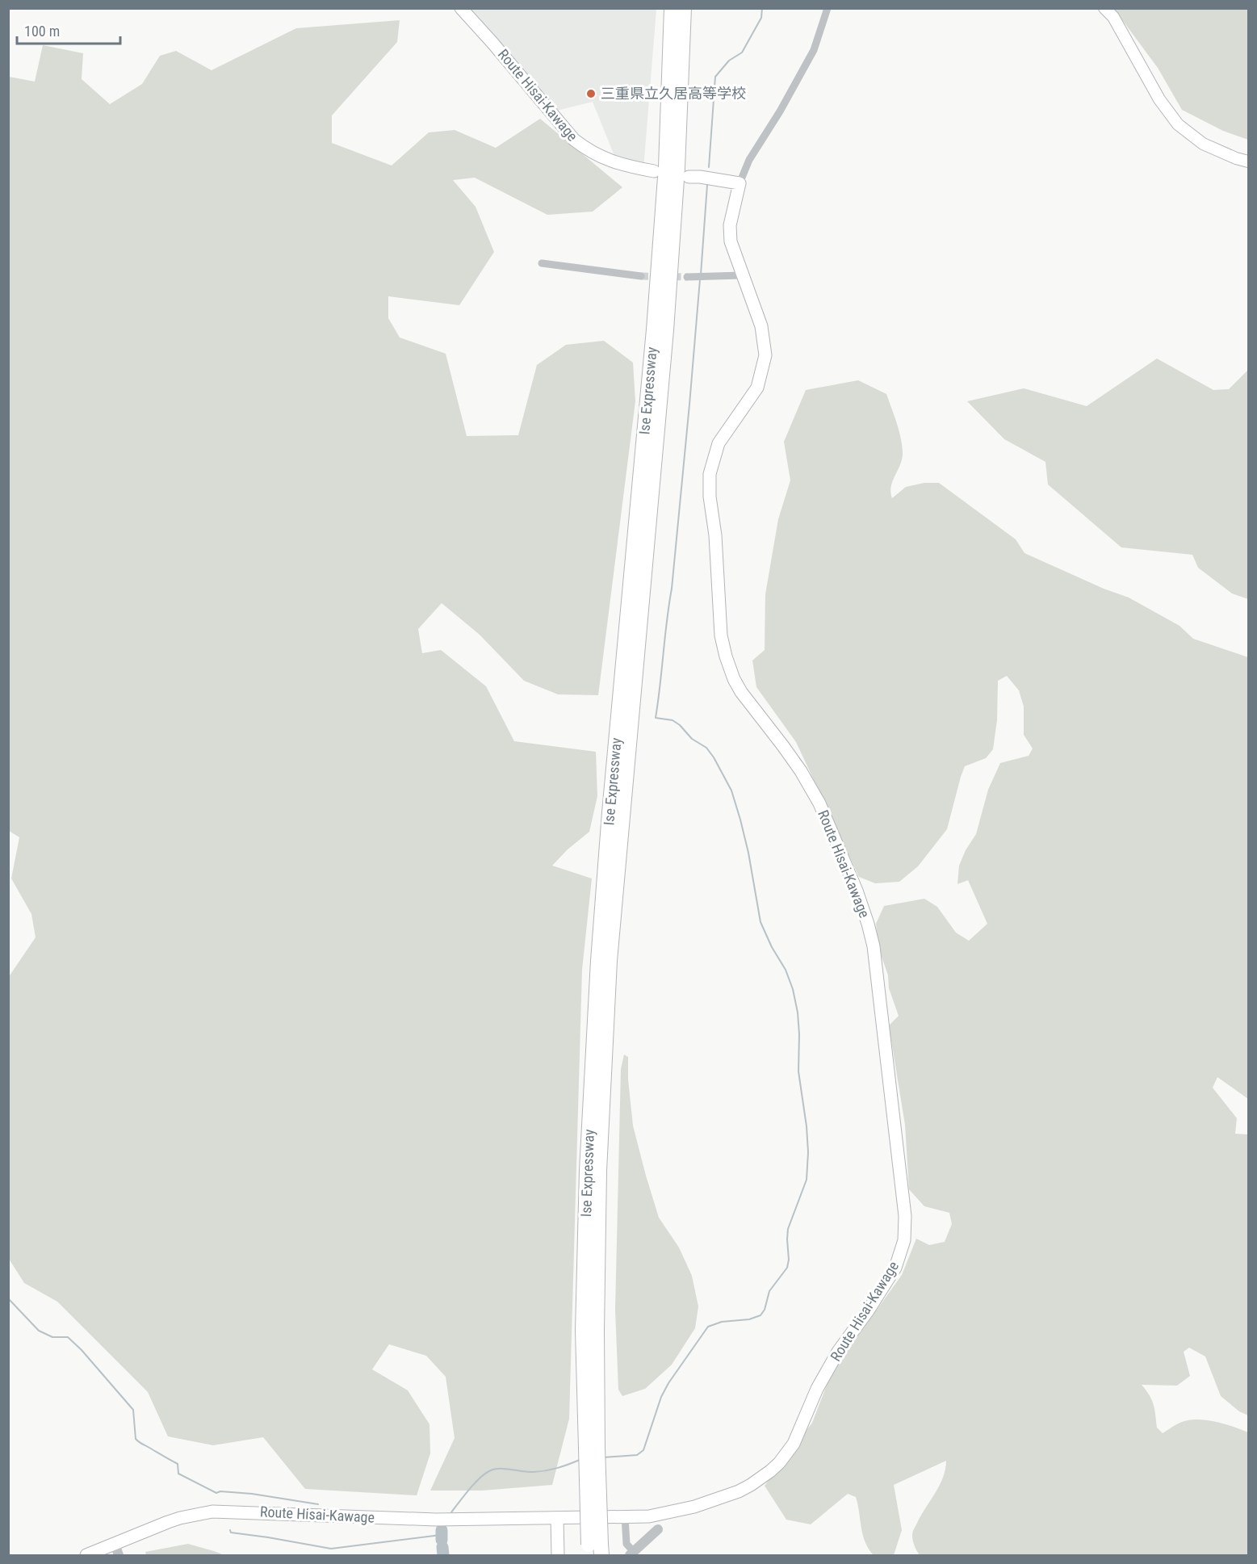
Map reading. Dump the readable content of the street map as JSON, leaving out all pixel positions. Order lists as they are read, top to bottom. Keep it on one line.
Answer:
{"streets":{"highway":["Ise Expressway"],"main road":["Route Hisai-Kawage"]},"places":["三重県立久居高等学校"],"scale_bar":"100 m"}
